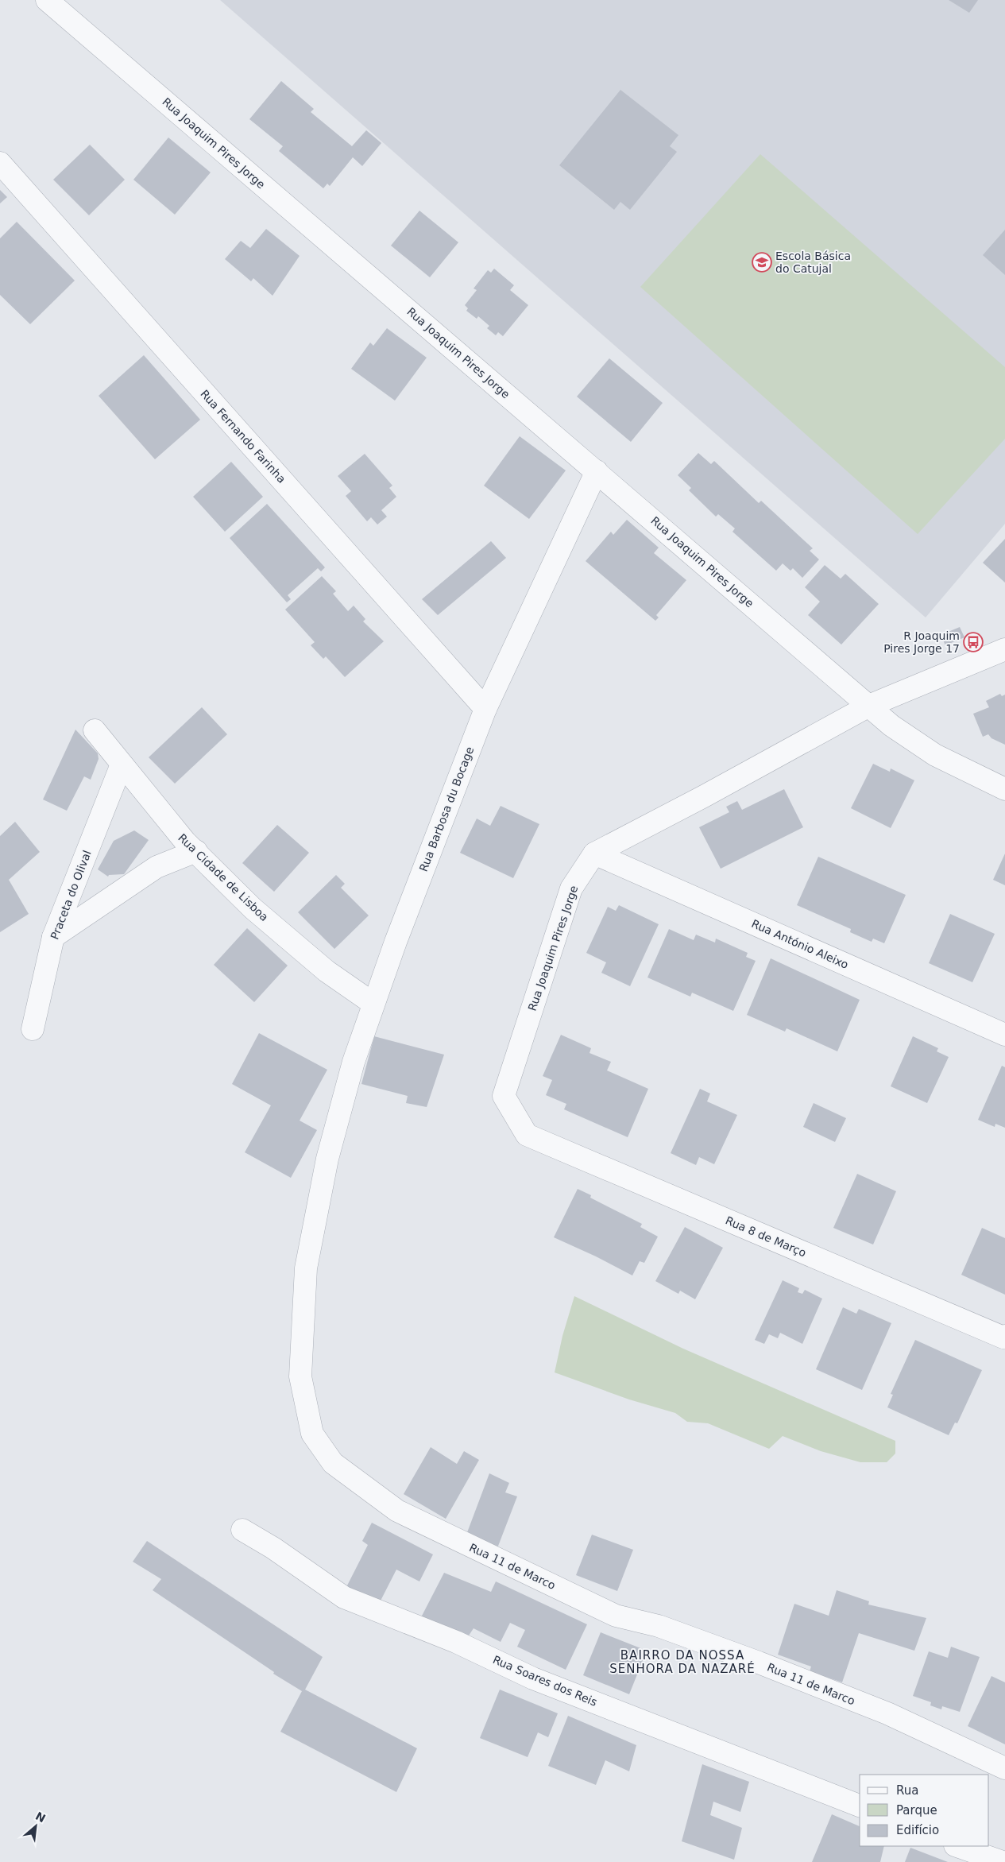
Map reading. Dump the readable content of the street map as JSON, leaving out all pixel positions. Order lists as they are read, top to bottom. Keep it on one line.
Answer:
{"streets":{"street":["Rua Joaquim Pires Jorge","Rua Fernando Farinha","Rua Barbosa du Bocage","Rua Cidade de Lisboa","Praceta do Olival","Rua António Aleixo","Rua 8 de Março","Rua 11 de Marco","Rua Soares dos Reis"]},"crossings":[["Rua Joaquim Pires Jorge","Rua Barbosa du Bocage"],["Rua Joaquim Pires Jorge","Rua António Aleixo"],["Rua Joaquim Pires Jorge","Rua 8 de Março"],["Rua Fernando Farinha","Rua Barbosa du Bocage"],["Rua Barbosa du Bocage","Rua Cidade de Lisboa"],["Rua Barbosa du Bocage","Rua 11 de Marco"],["Rua Cidade de Lisboa","Praceta do Olival"]],"districts":["BAIRRO DA NOSSA SENHORA DA NAZARÉ"],"places":{"school or university":["Escola Básica do Catujal"],"bus stop":["R Joaquim Pires Jorge 17"]},"legend":["Rua","Parque","Edifício"],"north":"top right"}
